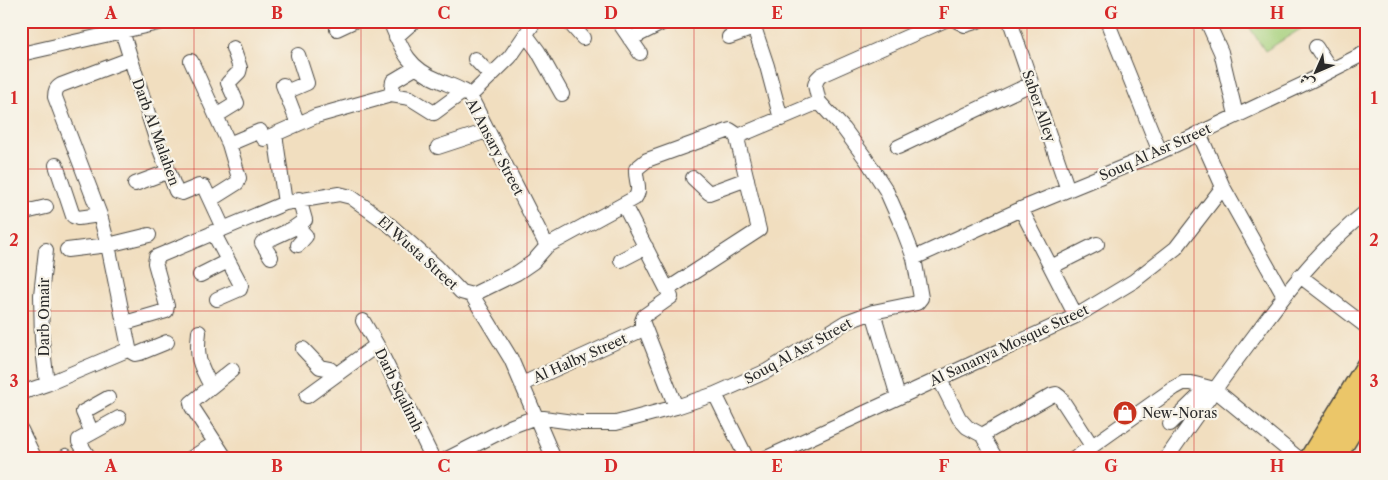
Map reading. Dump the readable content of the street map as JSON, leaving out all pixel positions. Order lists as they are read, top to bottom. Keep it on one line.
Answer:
{"streets":{"street":["Saber Alley","Darb Al Malahen","Al Ansary Street","Souq Al Asr Street","El Wusta Street","Darb Omair","Al Sananya Mosque Street","Al Halby Street","Darb Sqalimh"]},"crossings":[["Saber Alley","Souq Al Asr Street"],["Darb Al Malahen","El Wusta Street"],["Al Ansary Street","El Wusta Street"],["El Wusta Street","Al Halby Street"]],"places":{"shop":["New-Noras"]},"north":"bottom left","grid":{"columns":["A","B","C","D","E","F","G","H"],"rows":["1","2","3"]}}
